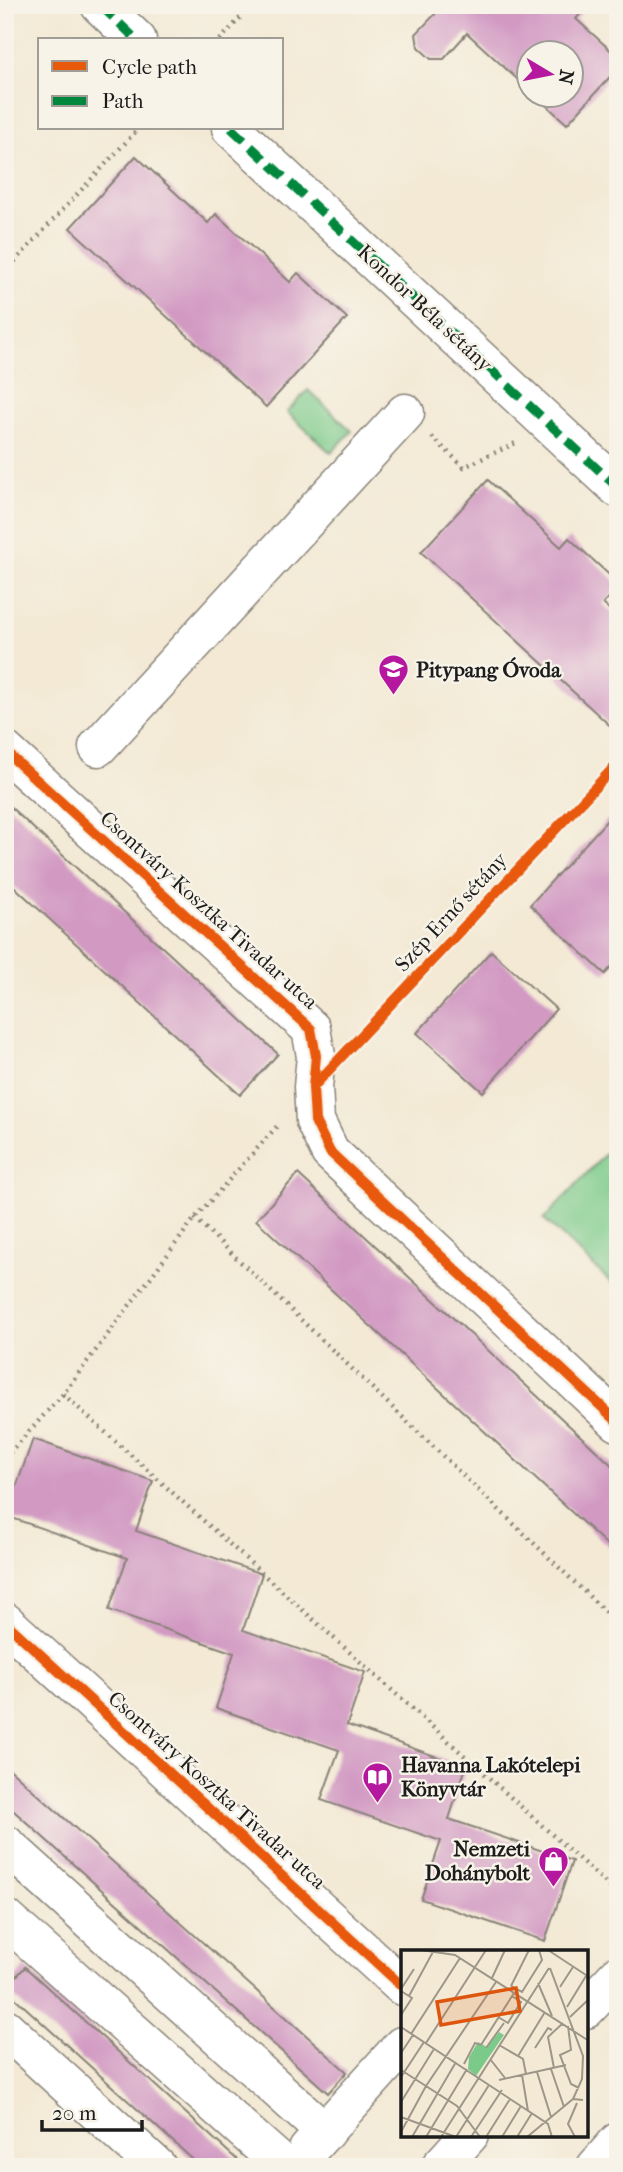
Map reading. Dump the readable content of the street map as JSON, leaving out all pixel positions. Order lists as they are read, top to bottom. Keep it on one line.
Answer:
{"streets":{"street":["Kondor Béla sétány","Csontváry Kosztka Tivadar utca"],"cycle path":["Szép Ernő sétány"]},"places":{"school or university":["Pitypang Óvoda"],"library":["Havanna Lakótelepi Könyvtár"],"shop":["Nemzeti Dohánybolt"]},"legend":["Cycle path","Path"],"scale_bar":"20 m","north":"right"}
